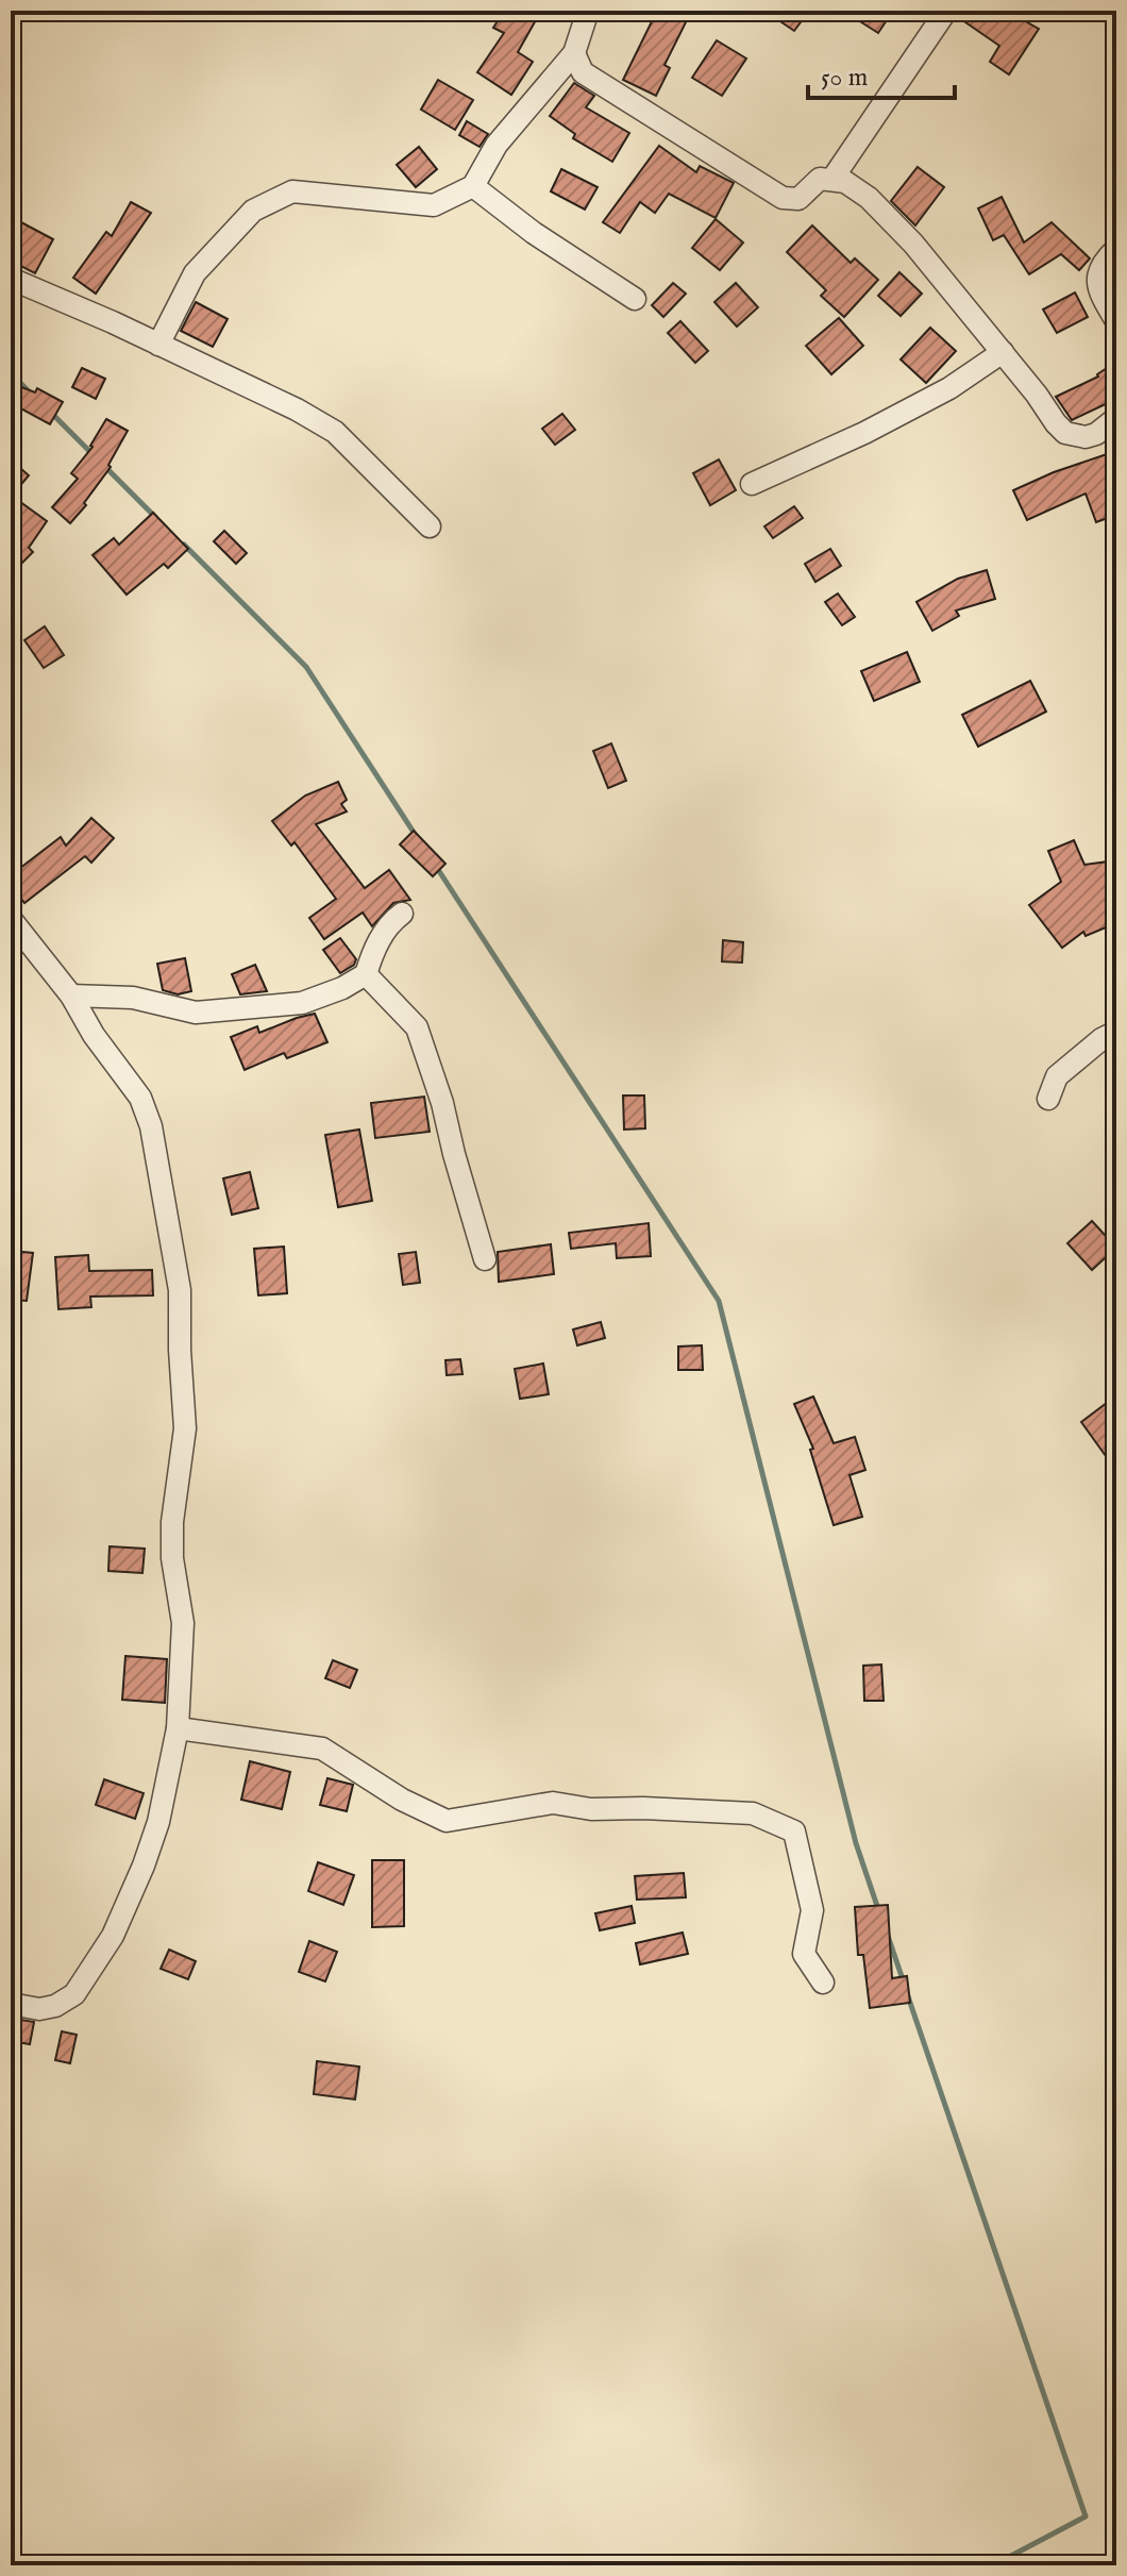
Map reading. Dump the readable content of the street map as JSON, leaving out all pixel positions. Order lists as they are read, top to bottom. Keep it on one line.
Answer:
{"scale_bar":"50 m"}
